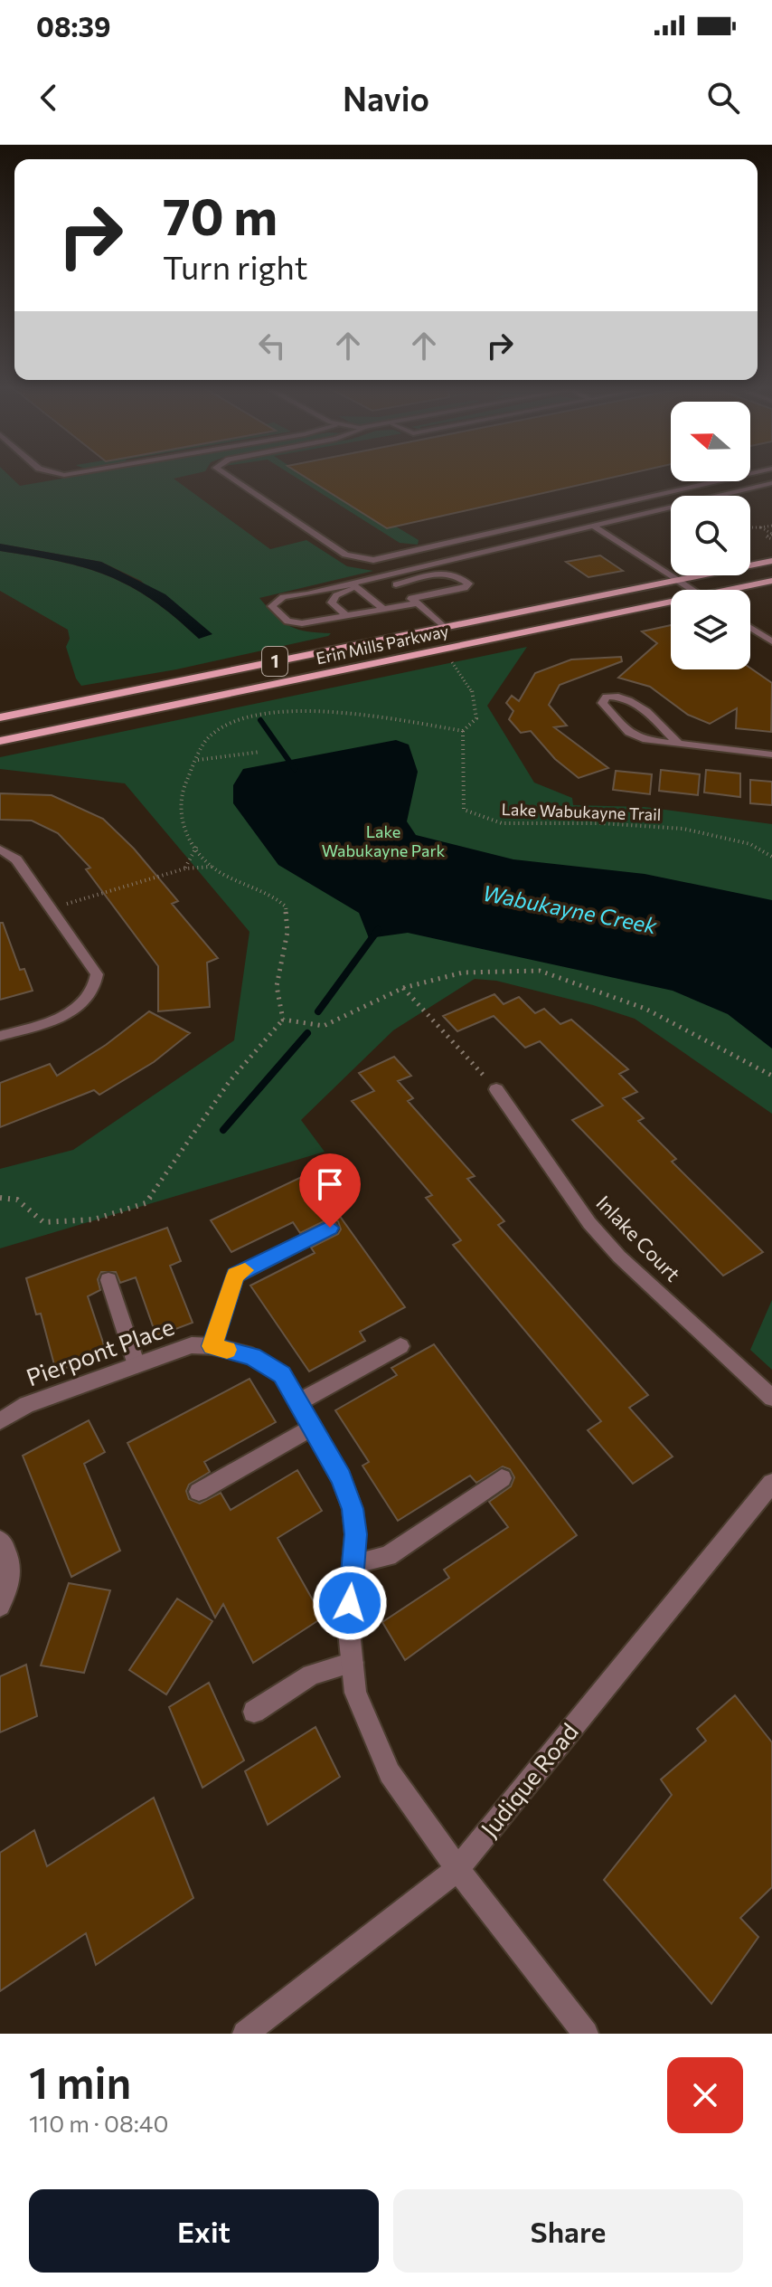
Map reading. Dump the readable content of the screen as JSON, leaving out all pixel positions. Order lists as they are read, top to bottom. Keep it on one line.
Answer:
{"streets":{"main road":["Erin Mills Parkway","1"],"street":["Inlake Court","Pierpont Place","Judique Road"],"path":["Lake Wabukayne Trail"]},"crossings":[["Pierpont Place","Judique Road"]],"water":["Wabukayne Creek"],"parks":["Lake Wabukayne Park"],"north":"left","page":{"status":"08:39","header":"Navio","turn":["70 m","Turn right"],"heading":["1 min","110 m · 08:40"],"buttons":["Exit","Share"]}}
